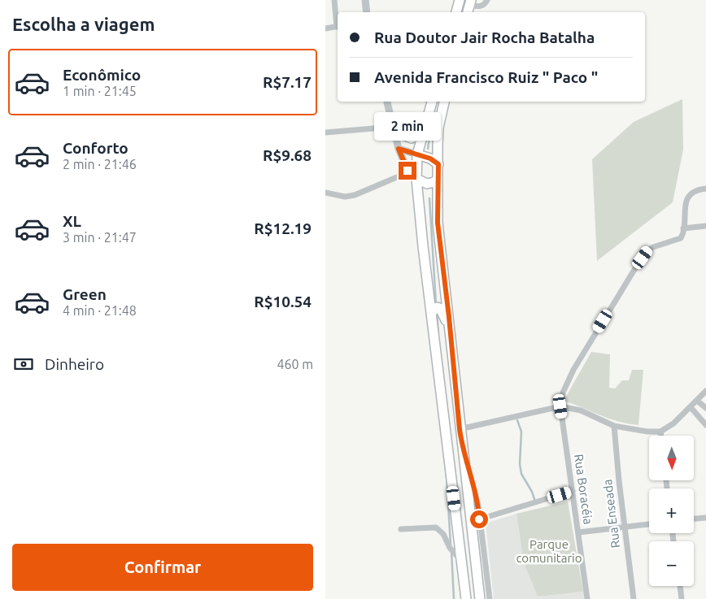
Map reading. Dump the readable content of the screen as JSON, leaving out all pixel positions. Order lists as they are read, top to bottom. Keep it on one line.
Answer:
{"streets":{"street":["Rua Boracéia","Rua Enseada"]},"parks":["Parque comunitario"],"north":"bottom","page":{"heading":"Escolha a viagem","banner":["Rua Doutor Jair Rocha Batalha","Avenida Francisco Ruiz \" Paco \""],"list":[{"name":"Econômico","note":"1 min · 21:45","value":"R$7.17"},{"name":"Conforto","note":"2 min · 21:46","value":"R$9.68"},{"name":"XL","note":"3 min · 21:47","value":"R$12.19"},{"name":"Green","note":"4 min · 21:48","value":"R$10.54"}],"bubble":"2 min","pay":["Dinheiro","460 m"],"map_buttons":["+","−"],"buttons":"Confirmar"}}
